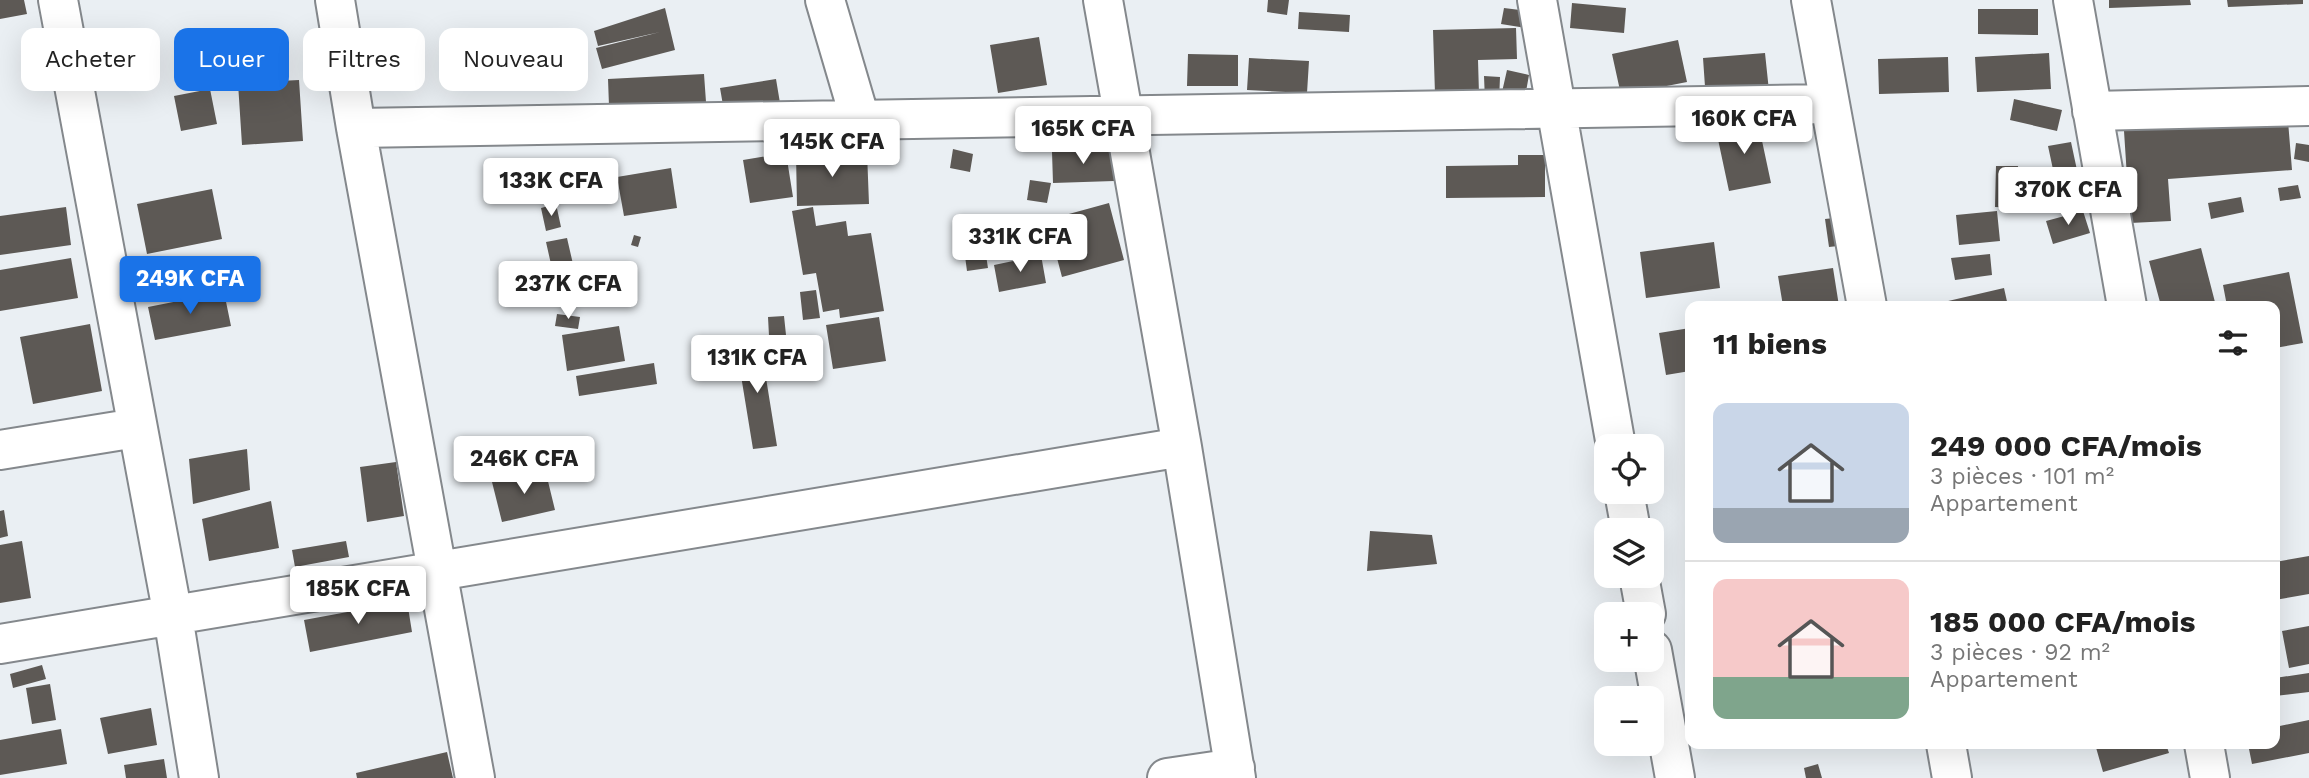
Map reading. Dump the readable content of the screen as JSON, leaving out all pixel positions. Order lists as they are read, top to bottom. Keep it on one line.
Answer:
{"page":{"chip":["Acheter","Louer","Filtres","Nouveau"],"price":["160K CFA","165K CFA","145K CFA","133K CFA","370K CFA","331K CFA","249K CFA","237K CFA","131K CFA","246K CFA","185K CFA"],"heading":"11 biens","list":[{"name":"249 000 CFA/mois","note":"3 pièces · 101 m² · Appartement"},{"name":"185 000 CFA/mois","note":"3 pièces · 92 m² · Appartement"}],"map_buttons":["+","−"]}}
